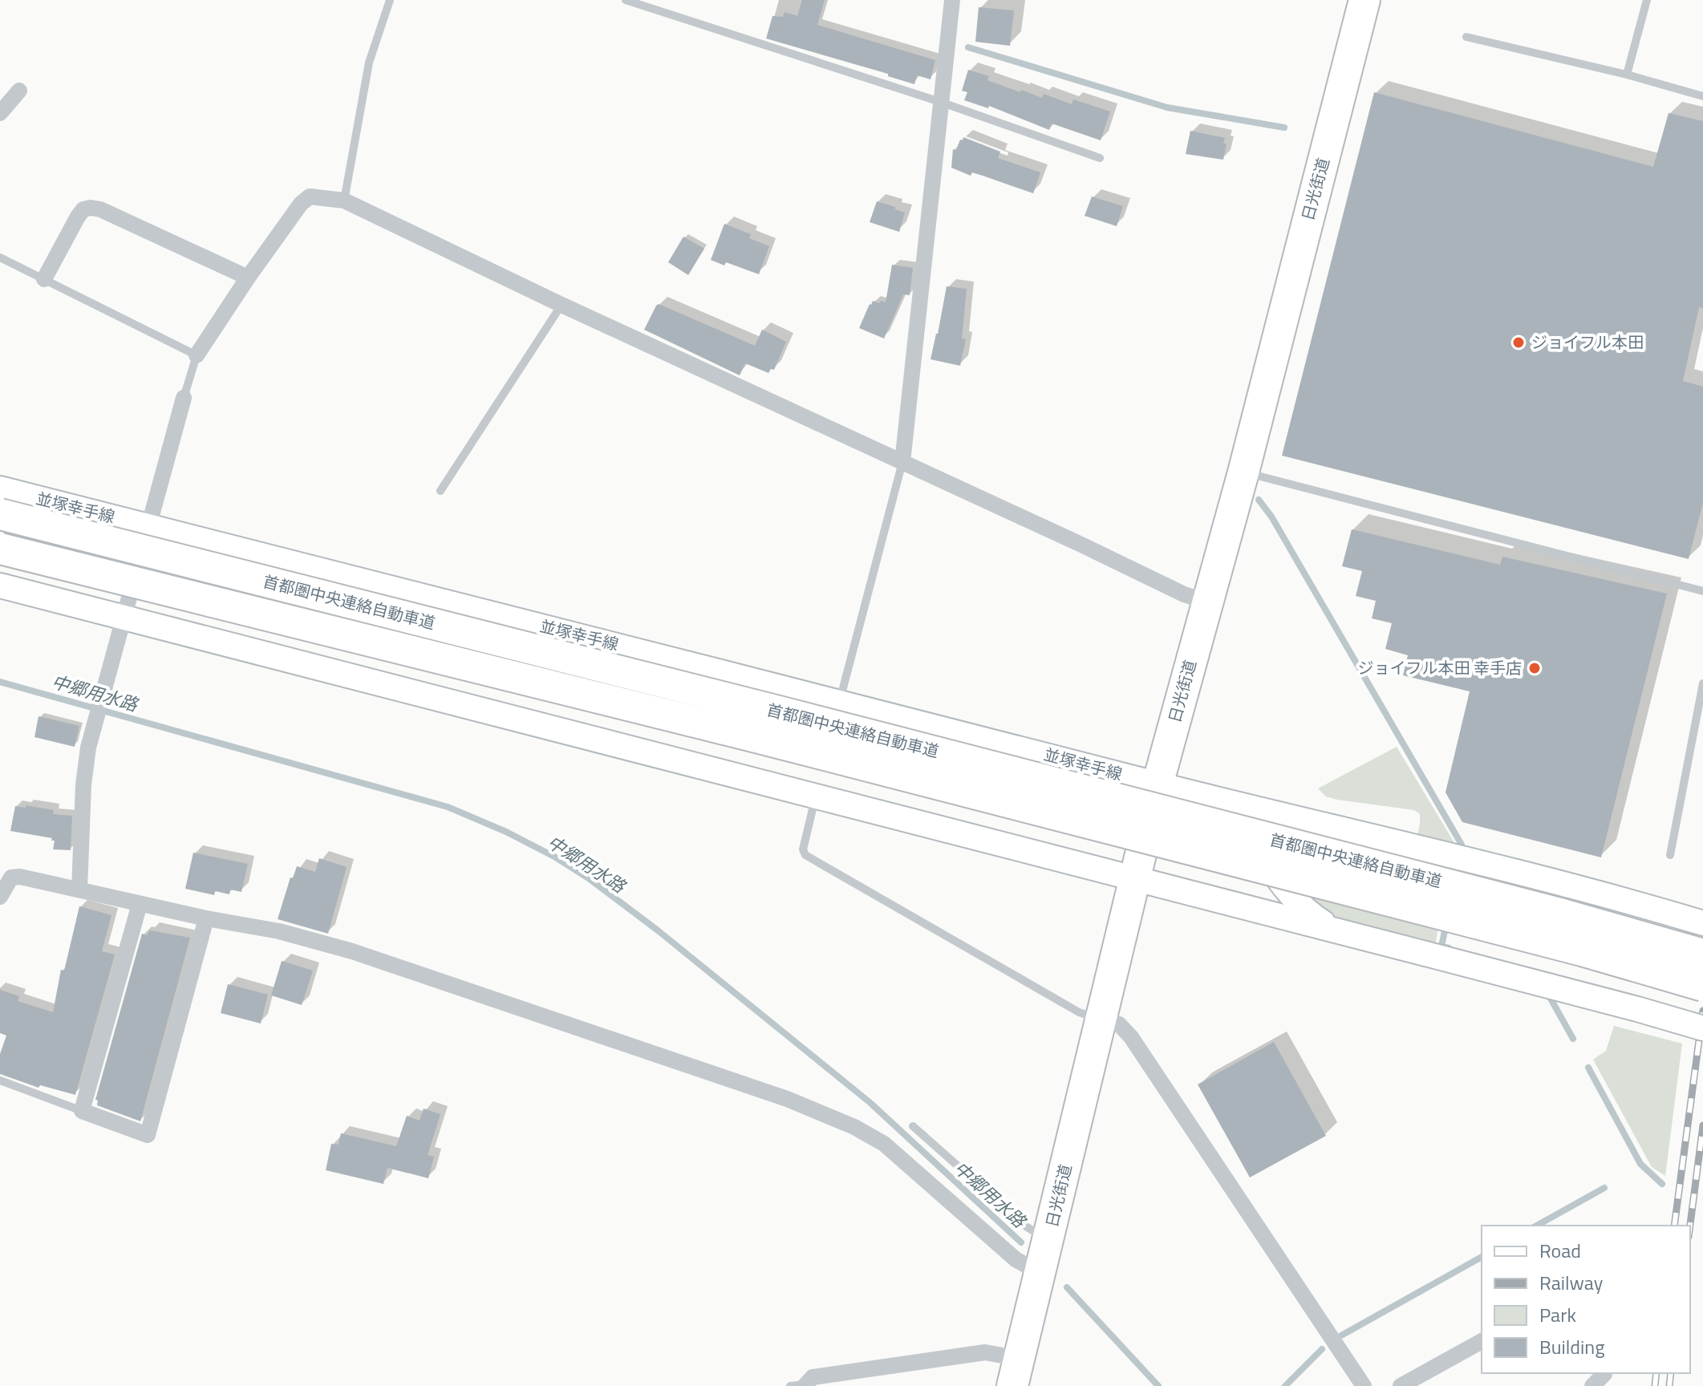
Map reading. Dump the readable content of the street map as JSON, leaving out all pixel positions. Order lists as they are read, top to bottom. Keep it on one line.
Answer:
{"streets":{"highway":["日光街道","首都圏中央連絡自動車道"],"main road":["並塚幸手線"]},"crossings":[["日光街道","並塚幸手線"]],"water":["中郷用水路"],"places":["ジョイフル本田","ジョイフル本田 幸手店"],"legend":["Road","Railway","Park","Building"]}
